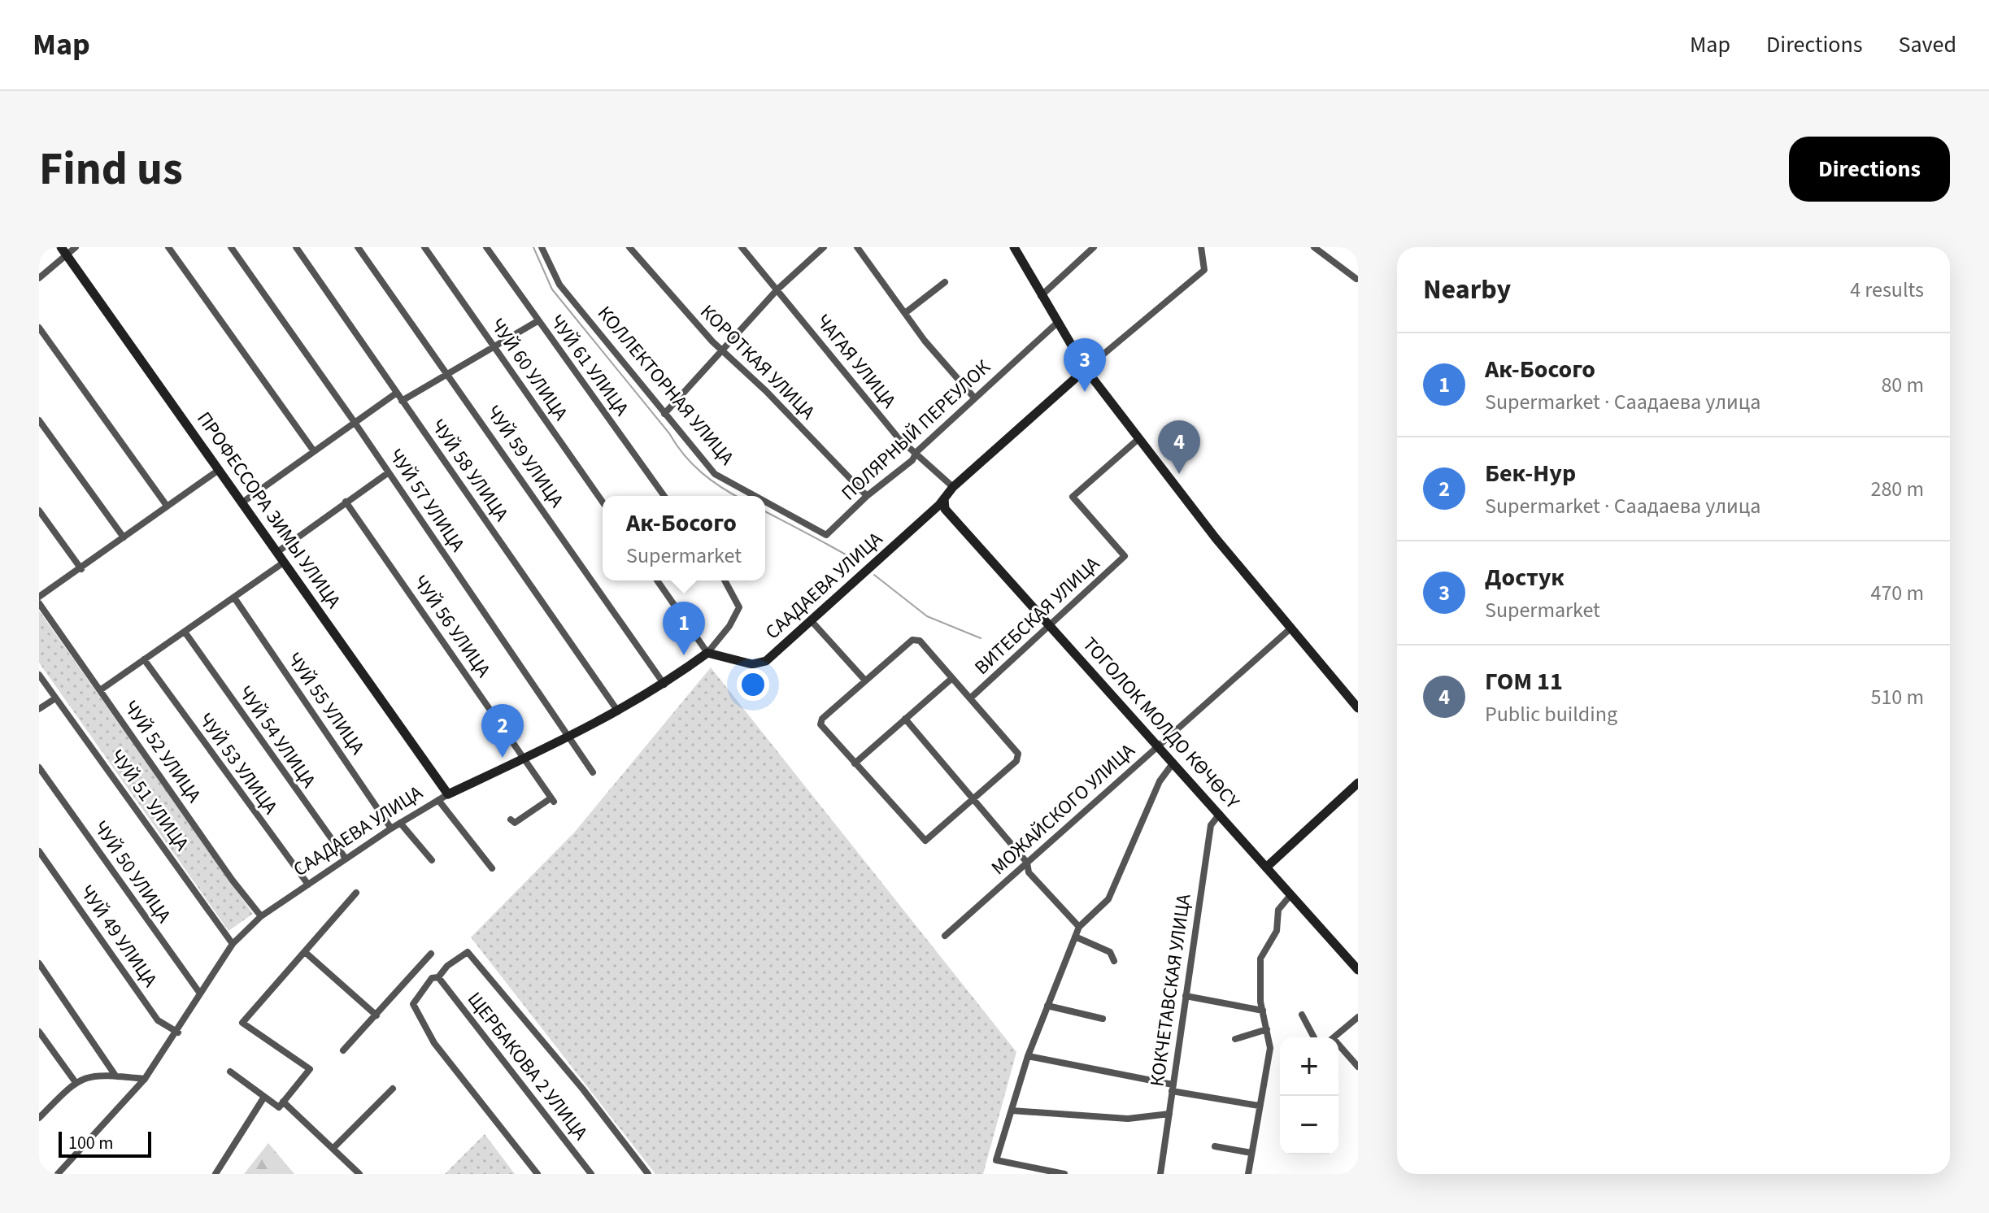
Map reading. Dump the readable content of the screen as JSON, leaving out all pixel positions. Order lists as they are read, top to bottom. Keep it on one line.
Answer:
{"streets":{"street":["ЧАГАЯ УЛИЦА","КОРОТКАЯ УЛИЦА","ЧУЙ 61 УЛИЦА","ЧУЙ 60 УЛИЦА","КОЛЛЕКТОРНАЯ УЛИЦА","ПОЛЯРНЫЙ ПЕРЕУЛОК","ЧУЙ 59 УЛИЦА","ЧУЙ 58 УЛИЦА","ЧУЙ 57 УЛИЦА","ПРОФЕССОРА ЗИМЫ УЛИЦА","СААДАЕВА УЛИЦА","ВИТЕБСКАЯ УЛИЦА","ЧУЙ 56 УЛИЦА","ЧУЙ 55 УЛИЦА","ТОГОЛОК МОЛДО КӨЧӨСҮ","ЧУЙ 54 УЛИЦА","ЧУЙ 52 УЛИЦА","ЧУЙ 53 УЛИЦА","ЧУЙ 51 УЛИЦА","МОЖАЙСКОГО УЛИЦА","ЧУЙ 50 УЛИЦА","ЧУЙ 49 УЛИЦА","КОКЧЕТАВСКАЯ УЛИЦА","ЩЕРБАКОВА 2 УЛИЦА"]},"crossings":[["ЧАГАЯ УЛИЦА","ПОЛЯРНЫЙ ПЕРЕУЛОК"],["ЧАГАЯ УЛИЦА","СААДАЕВА УЛИЦА"],["КОРОТКАЯ УЛИЦА","ПОЛЯРНЫЙ ПЕРЕУЛОК"],["КОЛЛЕКТОРНАЯ УЛИЦА","ПОЛЯРНЫЙ ПЕРЕУЛОК"],["ЧУЙ 59 УЛИЦА","СААДАЕВА УЛИЦА"],["ЧУЙ 58 УЛИЦА","СААДАЕВА УЛИЦА"],["ЧУЙ 57 УЛИЦА","СААДАЕВА УЛИЦА"],["ПРОФЕССОРА ЗИМЫ УЛИЦА","СААДАЕВА УЛИЦА"],["СААДАЕВА УЛИЦА","ЧУЙ 56 УЛИЦА"],["СААДАЕВА УЛИЦА","ЧУЙ 55 УЛИЦА"],["СААДАЕВА УЛИЦА","ТОГОЛОК МОЛДО КӨЧӨСҮ"],["СААДАЕВА УЛИЦА","ЧУЙ 54 УЛИЦА"],["СААДАЕВА УЛИЦА","ЧУЙ 52 УЛИЦА"],["СААДАЕВА УЛИЦА","ЧУЙ 53 УЛИЦА"],["СААДАЕВА УЛИЦА","ЧУЙ 51 УЛИЦА"],["СААДАЕВА УЛИЦА","ЧУЙ 50 УЛИЦА"],["СААДАЕВА УЛИЦА","ЧУЙ 49 УЛИЦА"],["ВИТЕБСКАЯ УЛИЦА","ТОГОЛОК МОЛДО КӨЧӨСҮ"],["ТОГОЛОК МОЛДО КӨЧӨСҮ","МОЖАЙСКОГО УЛИЦА"],["ТОГОЛОК МОЛДО КӨЧӨСҮ","КОКЧЕТАВСКАЯ УЛИЦА"]],"scale_bar":"100 m","page":{"header":"Map","nav":["Map","Directions","Saved"],"buttons":"Directions","title":"Find us","heading":["Nearby","4 results"],"list":[{"mark":"1","name":"Ак-Босого","note":"Supermarket · Саадаева улица","value":"80 m"},{"mark":"2","name":"Бек-Нур","note":"Supermarket · Саадаева улица","value":"280 m"},{"mark":"3","name":"Достук","note":"Supermarket","value":"470 m"},{"mark":"4","name":"ГОМ 11","note":"Public building","value":"510 m"}],"pins":["3","4","1","2"],"popup":["Ак-Босого","Supermarket"],"map_buttons":["+","−"],"scale":"100 m"}}
